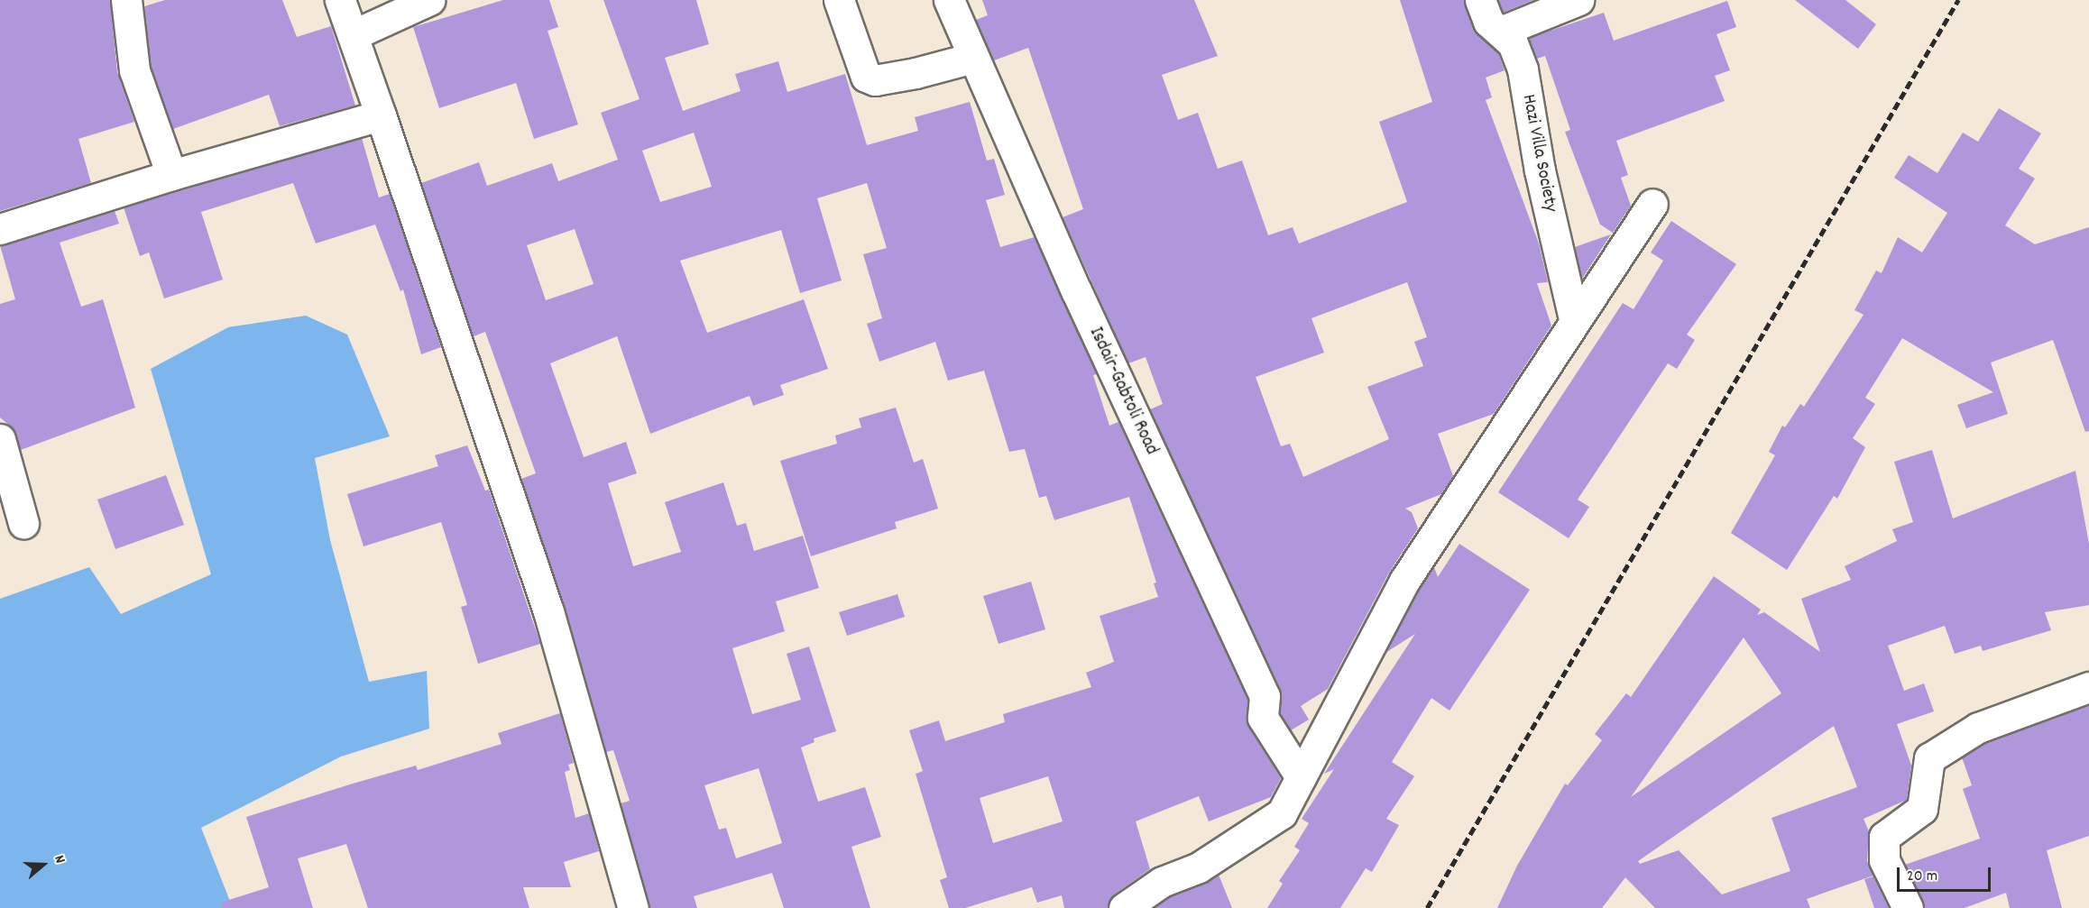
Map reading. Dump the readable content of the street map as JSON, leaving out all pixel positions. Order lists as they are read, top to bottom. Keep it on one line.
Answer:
{"streets":{"street":["Hazi Villa Society","Isdair-Gabtoli Road"]},"scale_bar":"20 m","north":"right"}
